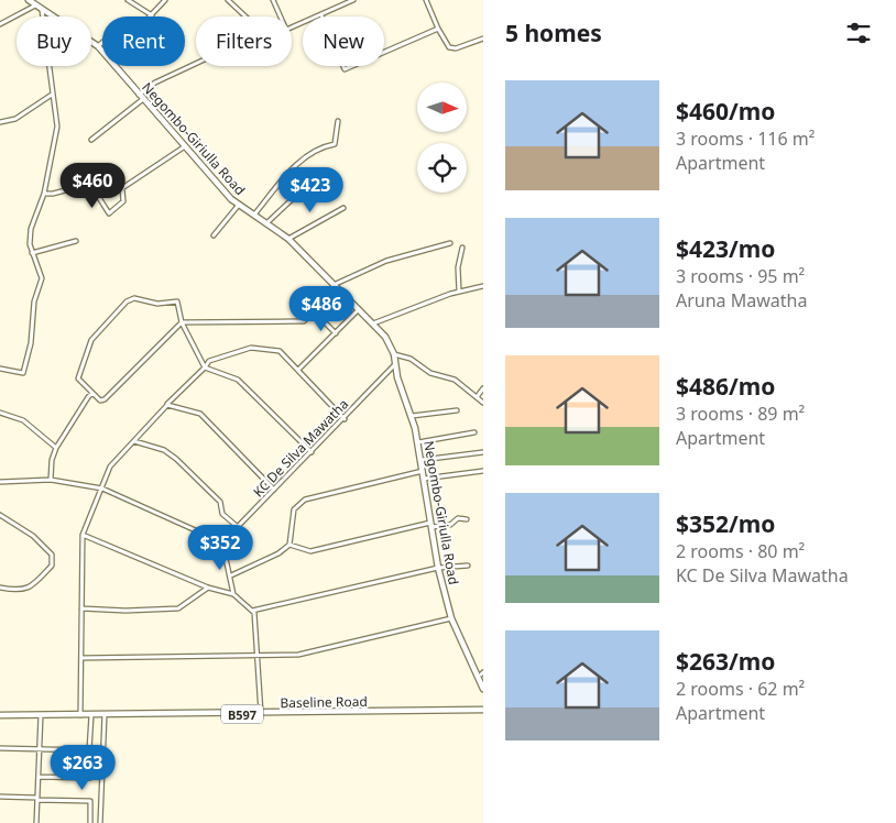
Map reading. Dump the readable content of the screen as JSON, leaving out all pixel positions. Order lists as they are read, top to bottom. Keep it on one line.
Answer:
{"streets":{"main road":["Negombo-Giriulla Road","Baseline Road","B597"],"street":["KC De Silva Mawatha"]},"crossings":[["Negombo-Giriulla Road","KC De Silva Mawatha"]],"north":"right","page":{"heading":"5 homes","chip":["Buy","Rent","Filters","New"],"list":[{"name":"$460/mo","note":"3 rooms · 116 m² · Apartment"},{"name":"$423/mo","note":"3 rooms · 95 m² · Aruna Mawatha"},{"name":"$486/mo","note":"3 rooms · 89 m² · Apartment"},{"name":"$352/mo","note":"2 rooms · 80 m² · KC De Silva Mawatha"},{"name":"$263/mo","note":"2 rooms · 62 m² · Apartment"}],"price":["$460","$423","$486","$352","$263"]}}
